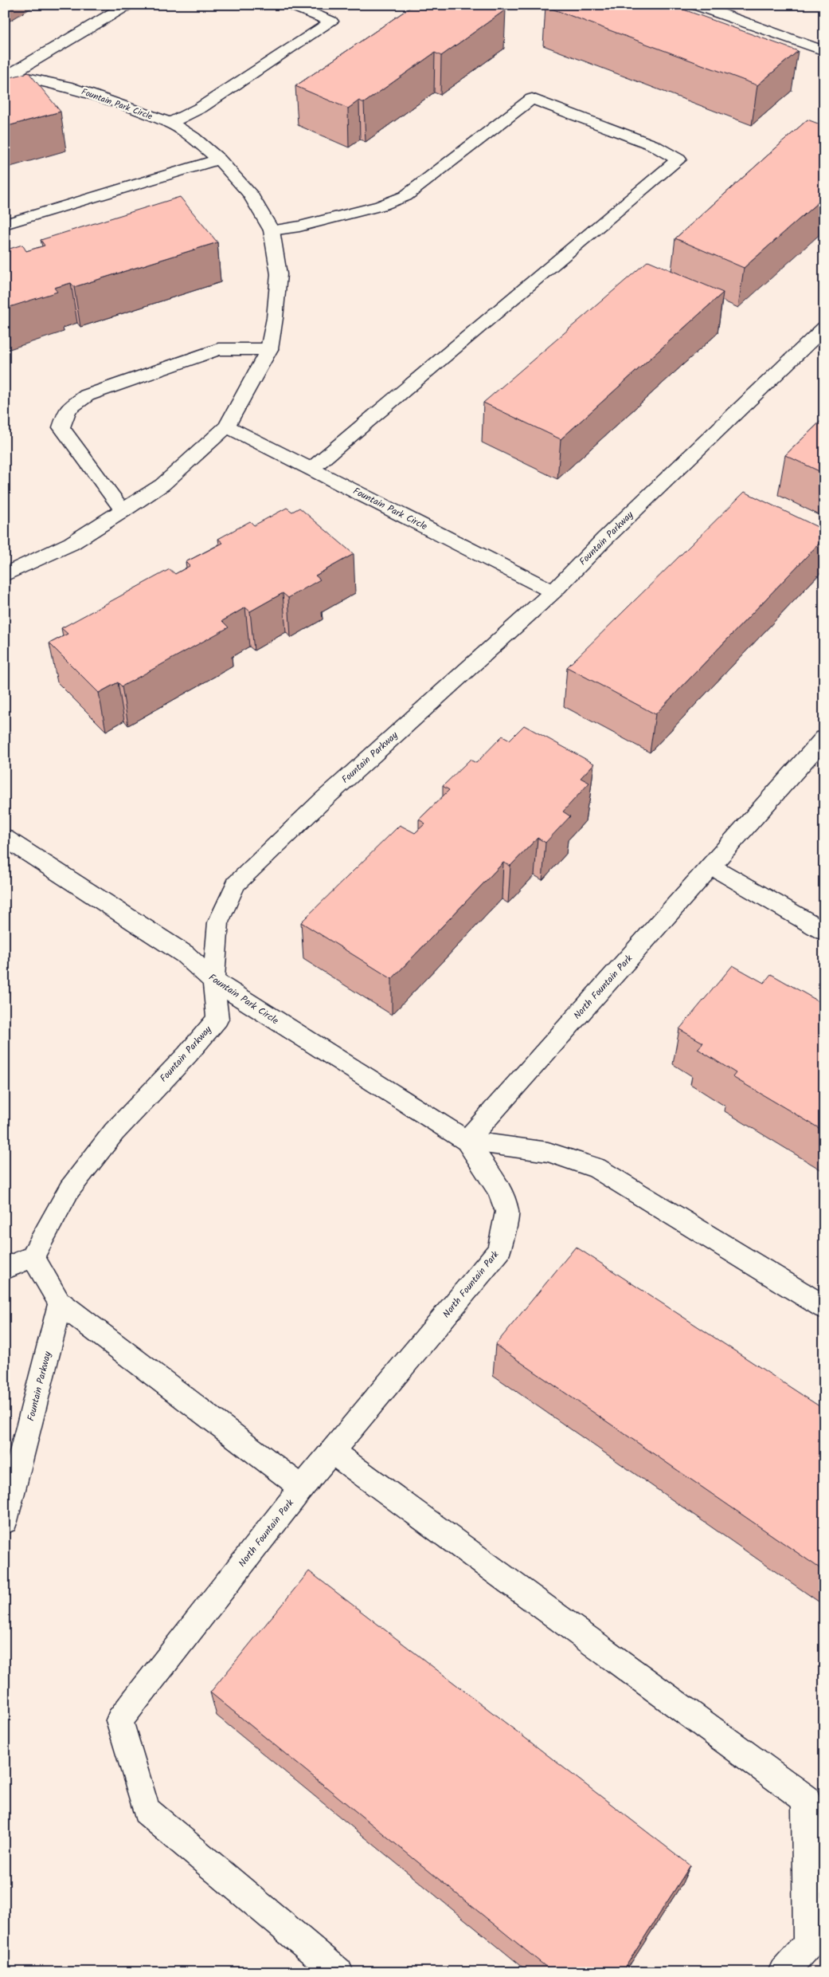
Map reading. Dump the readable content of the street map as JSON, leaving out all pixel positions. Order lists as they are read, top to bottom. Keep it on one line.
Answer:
{"streets":{"street":["Fountain Park Circle","Fountain Parkway","North Fountain Park"]},"crossings":[["Fountain Park Circle","Fountain Parkway"],["Fountain Park Circle","North Fountain Park"]]}
